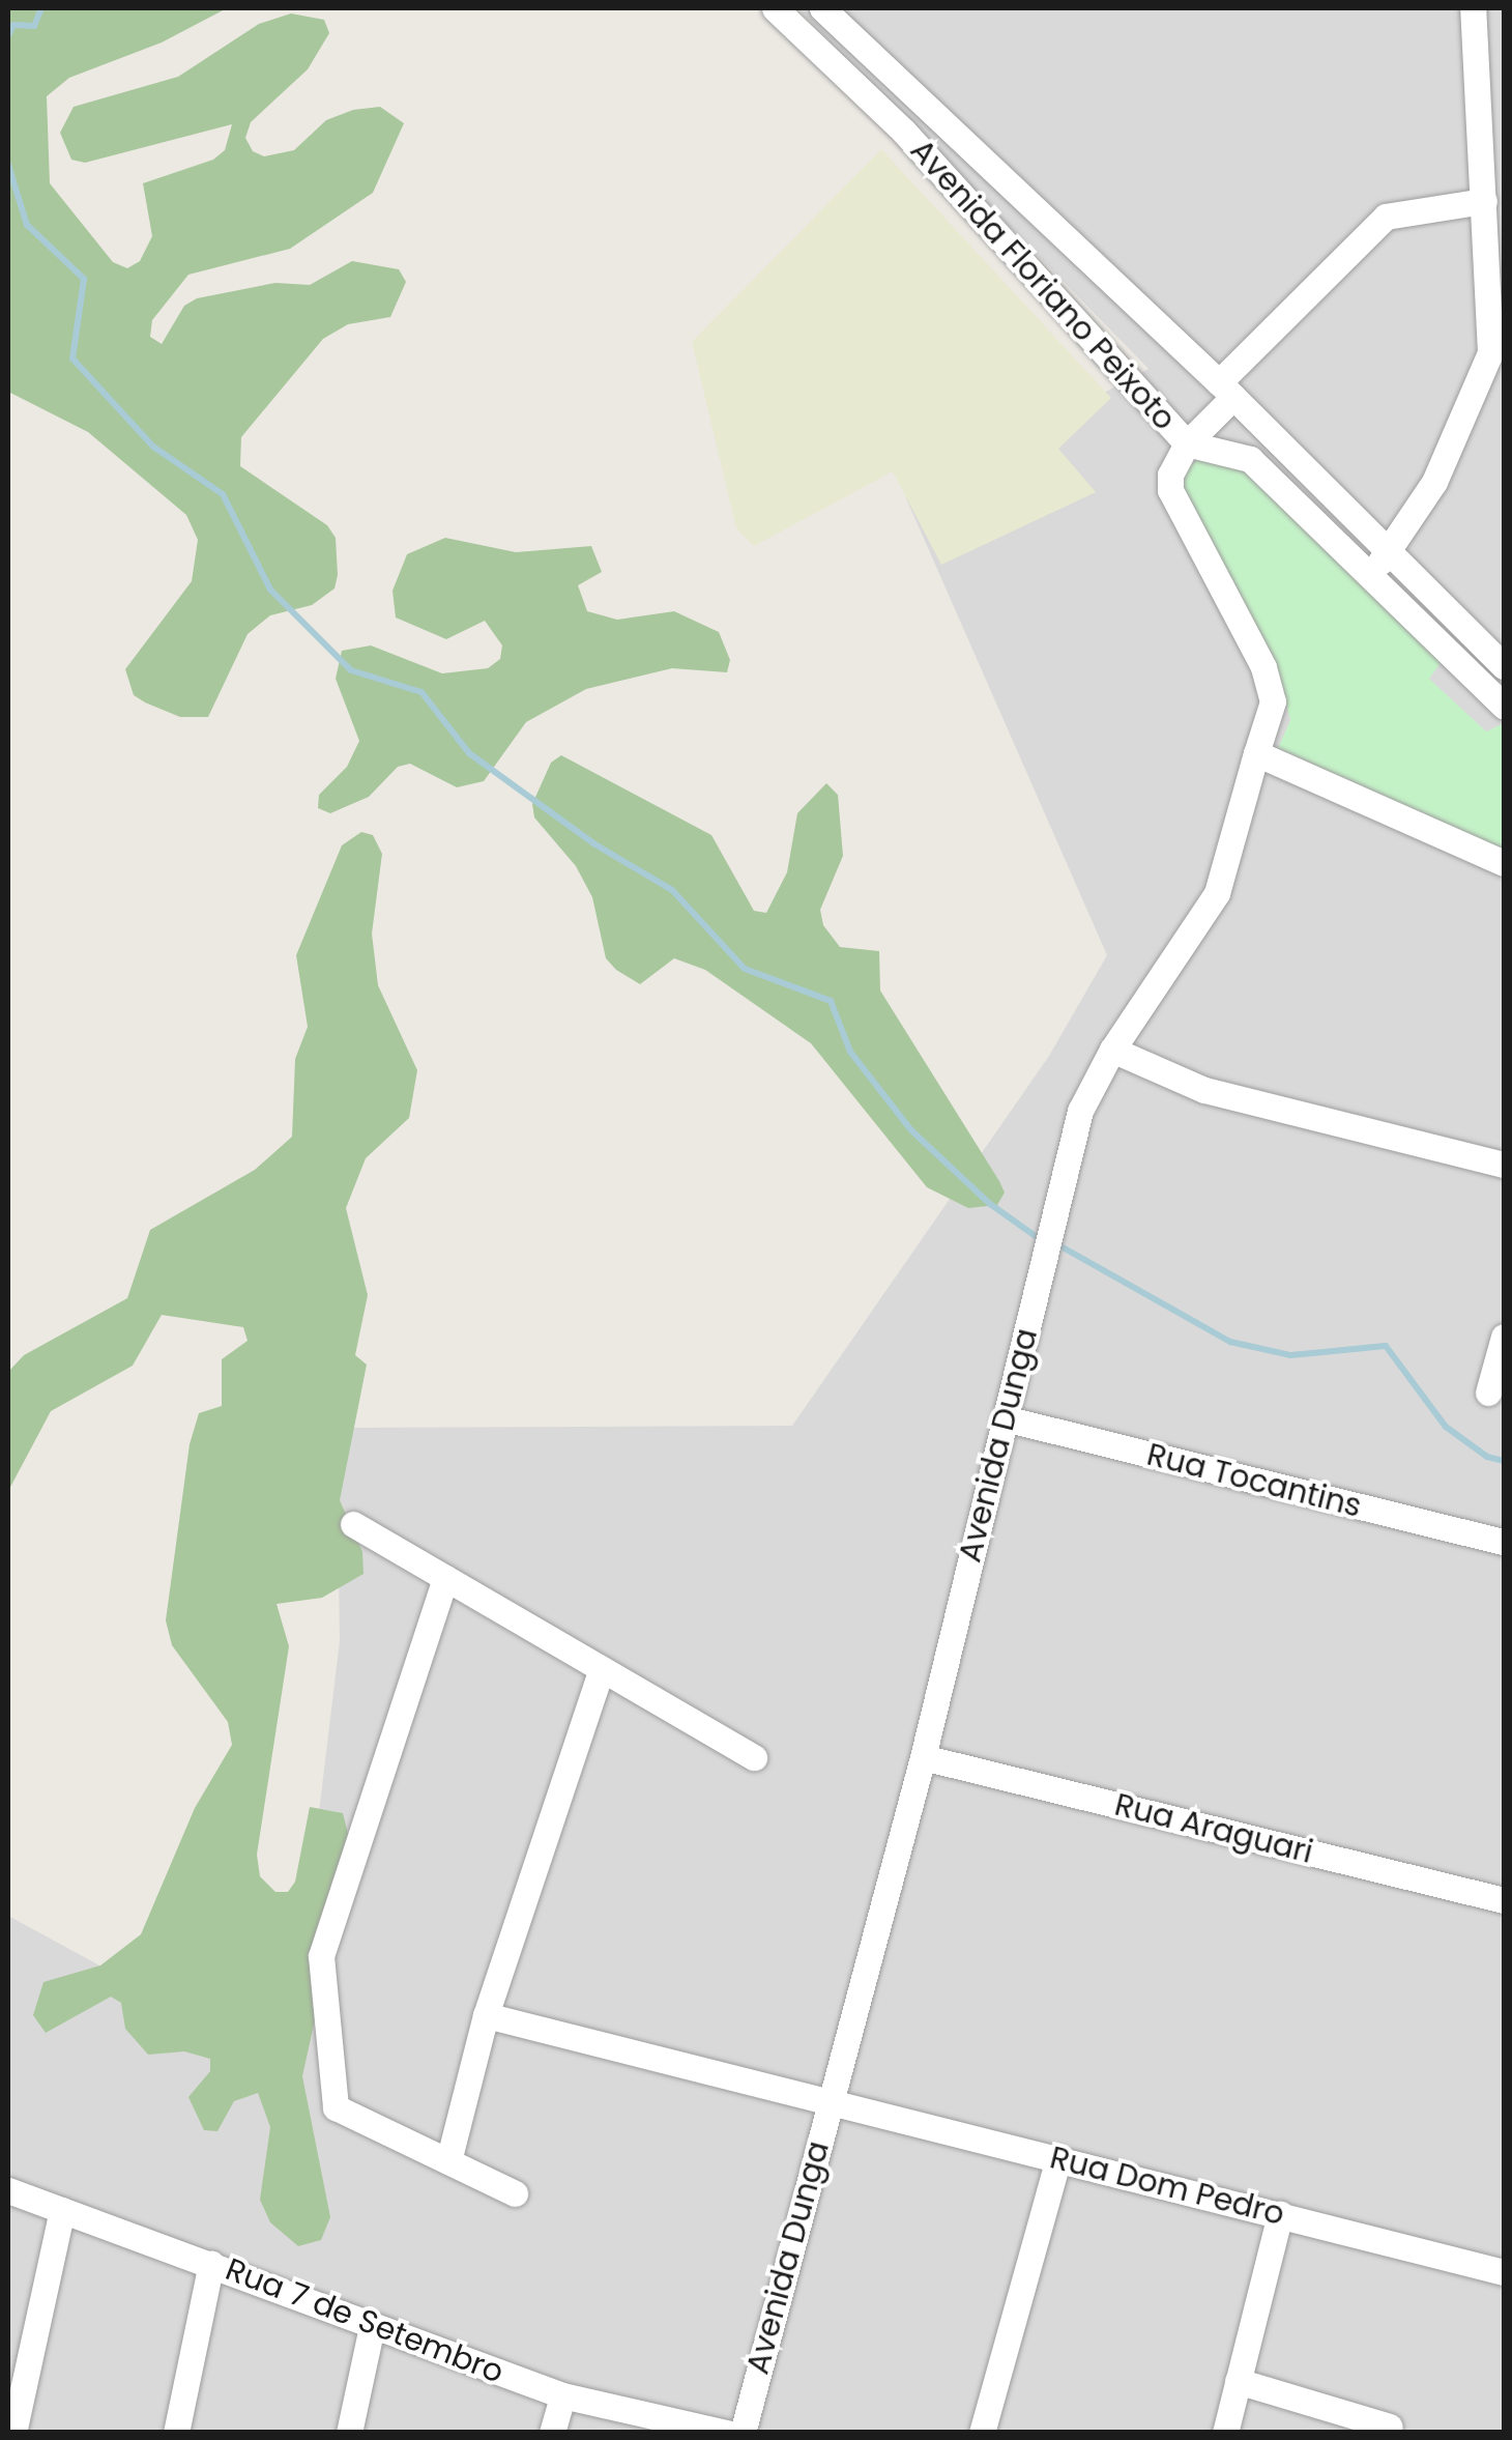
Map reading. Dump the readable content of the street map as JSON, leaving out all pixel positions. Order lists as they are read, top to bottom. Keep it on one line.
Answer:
{"streets":{"street":["Avenida Floriano Peixoto","Avenida Dunga","Rua Tocantins","Rua Araguari","Rua Dom Pedro","Rua 7 de Setembro"]},"crossings":[["Avenida Floriano Peixoto","Avenida Dunga"],["Avenida Dunga","Rua Tocantins"],["Avenida Dunga","Rua Araguari"],["Avenida Dunga","Rua Dom Pedro"]]}
